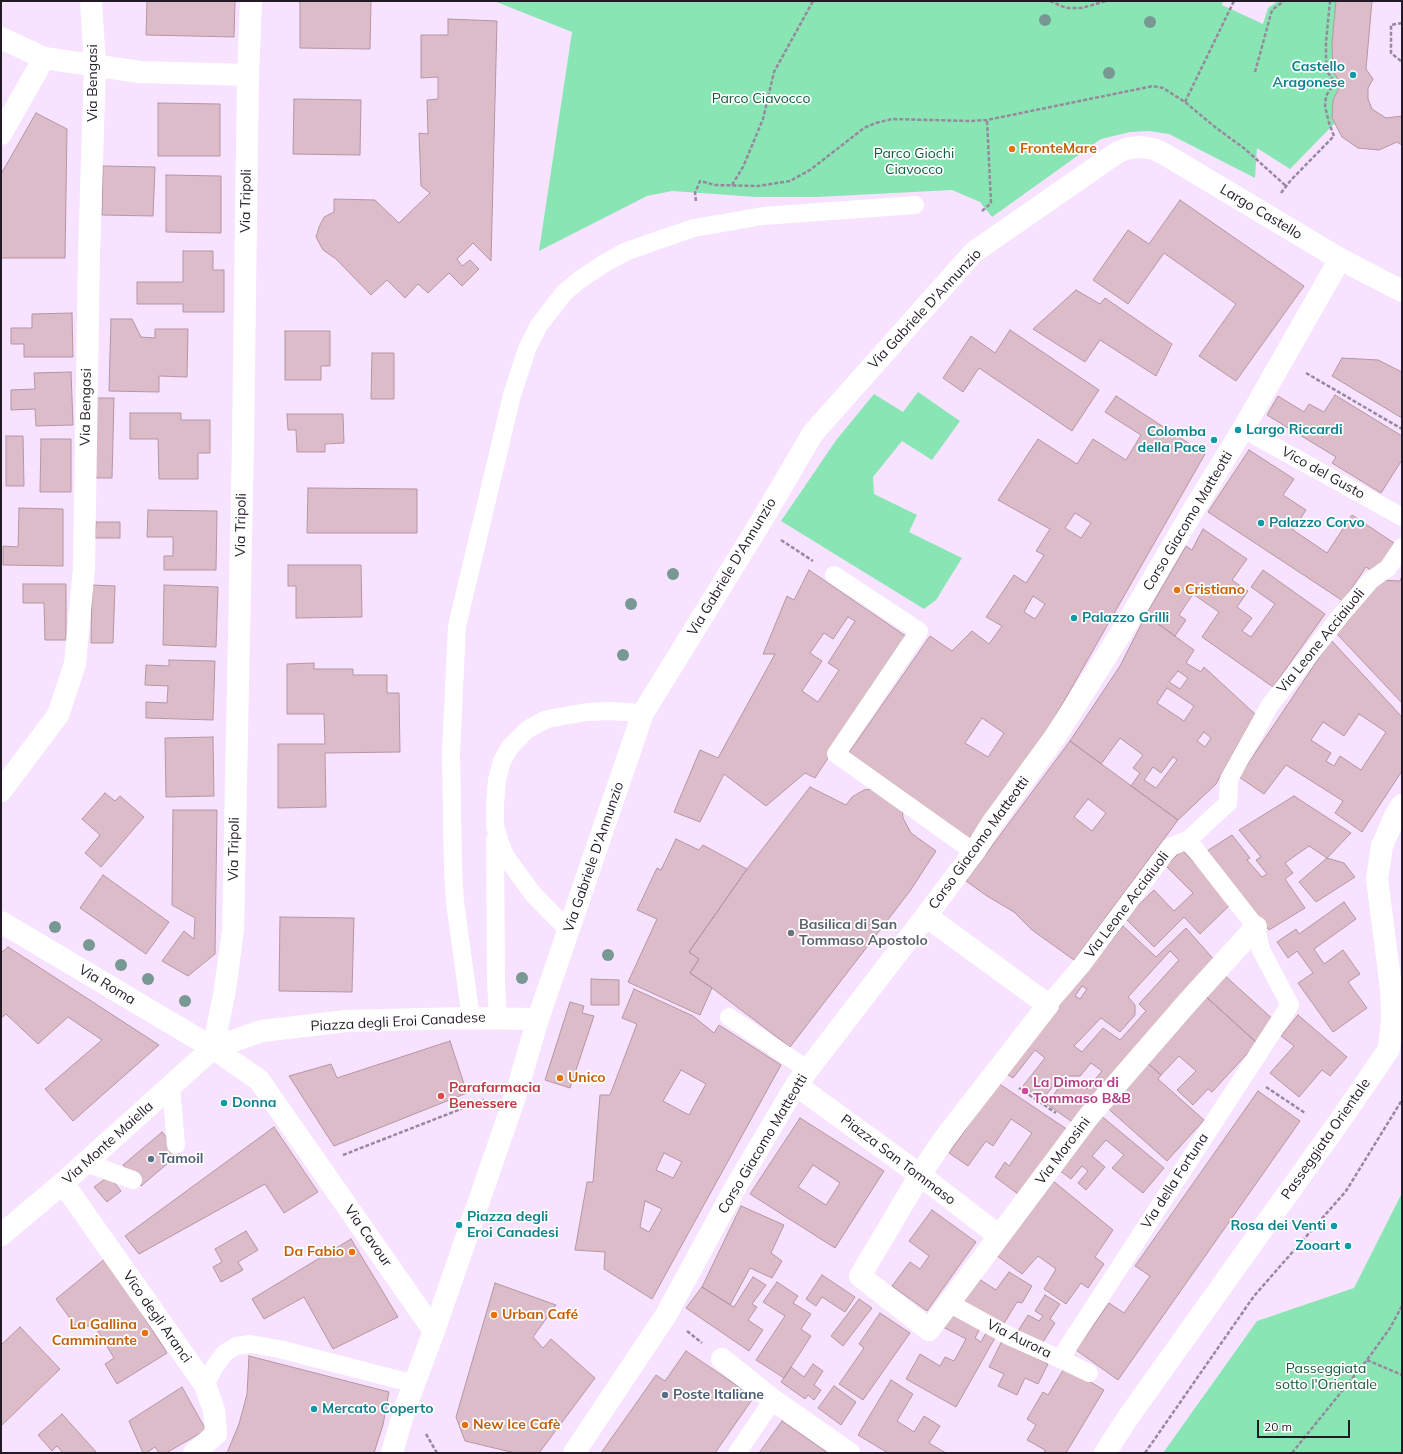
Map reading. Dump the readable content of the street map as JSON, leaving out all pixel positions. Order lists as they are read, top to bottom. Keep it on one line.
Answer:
{"streets":{"street":["Via Bengasi","Via Tripoli","Largo Castello","Via Gabriele D'Annunzio","Corso Giacomo Matteotti","Via Leone Acciaiuoli","Via Roma","Piazza degli Eroi Canadese","Passeggiata Orientale","Via Monte Maiella","Via Morosini","Piazza San Tommaso","Via Cavour","Vico degli Aranci"],"lane":["Vico del Gusto","Via della Fortuna","Via Aurora"]},"crossings":[["Via Tripoli","Via Roma"],["Via Tripoli","Piazza degli Eroi Canadese"],["Via Tripoli","Via Monte Maiella"],["Via Tripoli","Via Cavour"],["Largo Castello","Via Gabriele D'Annunzio"],["Largo Castello","Corso Giacomo Matteotti"],["Via Gabriele D'Annunzio","Piazza degli Eroi Canadese"],["Vico del Gusto","Corso Giacomo Matteotti"],["Corso Giacomo Matteotti","Piazza San Tommaso"],["Via Leone Acciaiuoli","Via Morosini"],["Via Leone Acciaiuoli","Piazza San Tommaso"],["Via Roma","Piazza degli Eroi Canadese"],["Via Roma","Via Monte Maiella"],["Via Roma","Via Cavour"],["Piazza degli Eroi Canadese","Via Monte Maiella"],["Piazza degli Eroi Canadese","Via Cavour"],["Via Monte Maiella","Via Cavour"],["Via Monte Maiella","Vico degli Aranci"],["Via Morosini","Piazza San Tommaso"],["Via Morosini","Via della Fortuna"],["Via Morosini","Via Aurora"],["Via della Fortuna","Via Aurora"]],"parks":["Parco Ciavocco","Parco Giochi Ciavocco","Passeggiata sotto l'Orientale"],"places":["Castello Aragonese","FronteMare","Largo Riccardi","Colomba della Pace","Palazzo Corvo","Cristiano","Palazzo Grilli","Basilica di San Tommaso Apostolo","Unico","La Dimora di Tommaso B&B","Parafarmacia Benessere","Donna","Tamoil","Piazza degli Eroi Canadesi","Rosa dei Venti","Zooart","Da Fabio","Urban Café","La Gallina Camminante","Poste Italiane","Mercato Coperto","New Ice Cafè"],"scale_bar":"20 m"}
